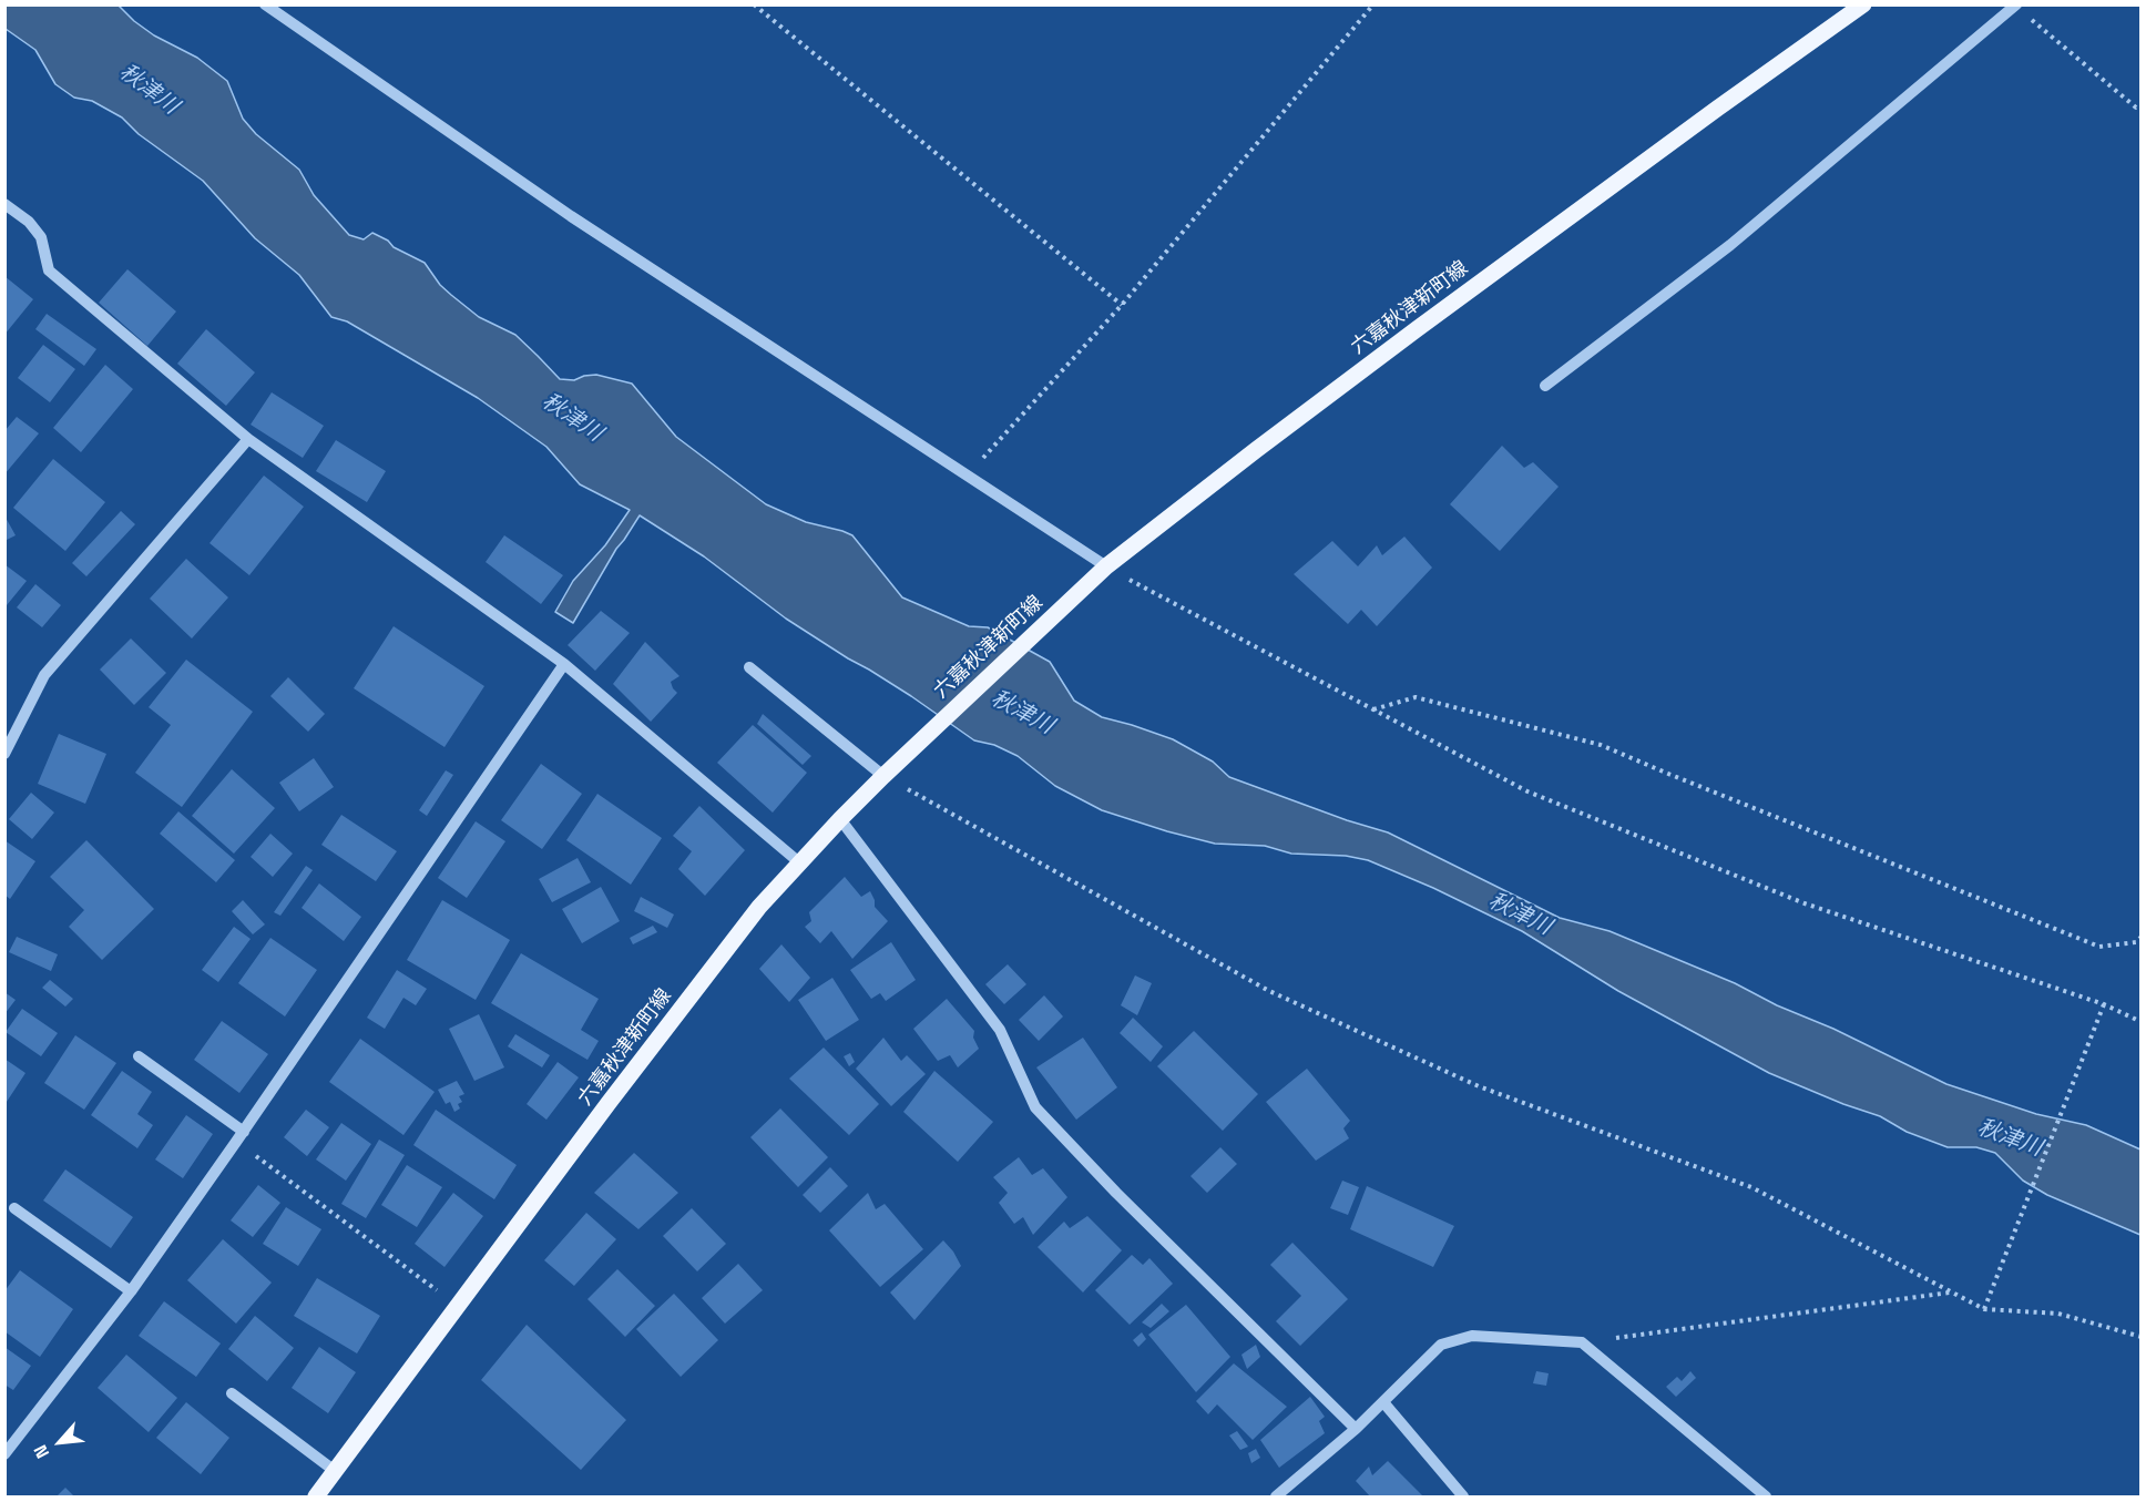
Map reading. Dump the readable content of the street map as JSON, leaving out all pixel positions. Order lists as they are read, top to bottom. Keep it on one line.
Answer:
{"streets":{"main road":["六嘉秋津新町線"]},"water":["秋津川"],"north":"bottom left"}
